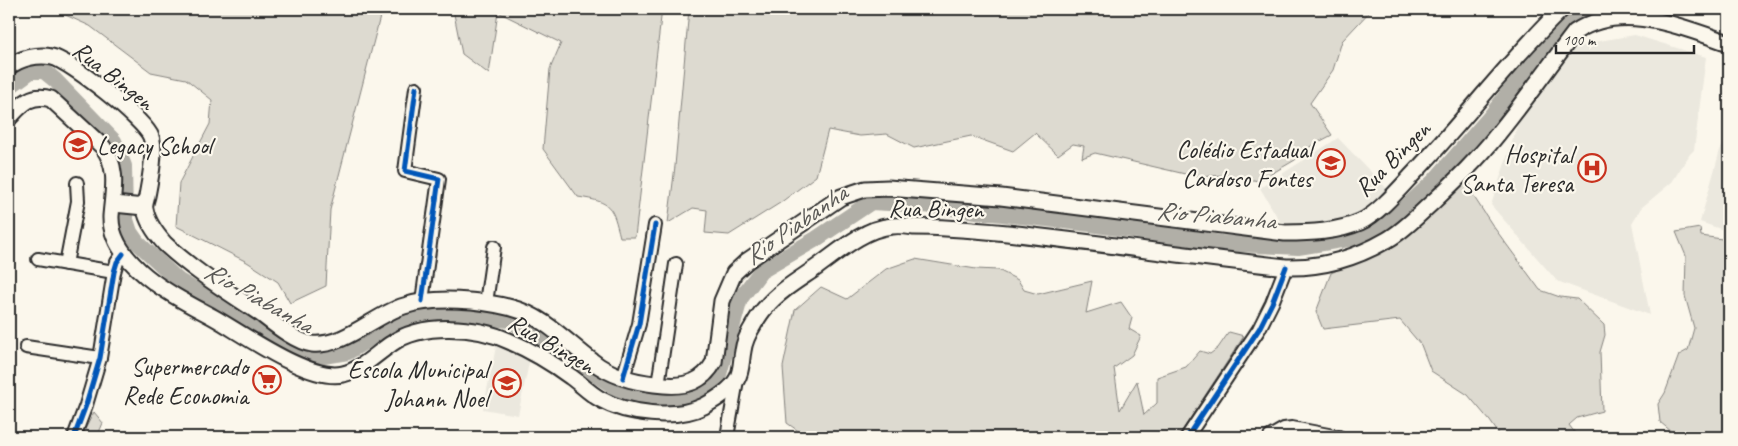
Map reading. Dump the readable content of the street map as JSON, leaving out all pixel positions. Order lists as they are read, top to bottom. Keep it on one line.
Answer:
{"streets":{"main road":["Rua Bingen"]},"water":["Rio Piabanha"],"places":{"school or university":["Legacy School","Colédio Estadual Cardoso Fontes","Escola Municipal Johann Noel"],"hospital":["Hospital Santa Teresa"],"supermarket":["Supermercado Rede Economia"]},"scale_bar":"100 m"}
